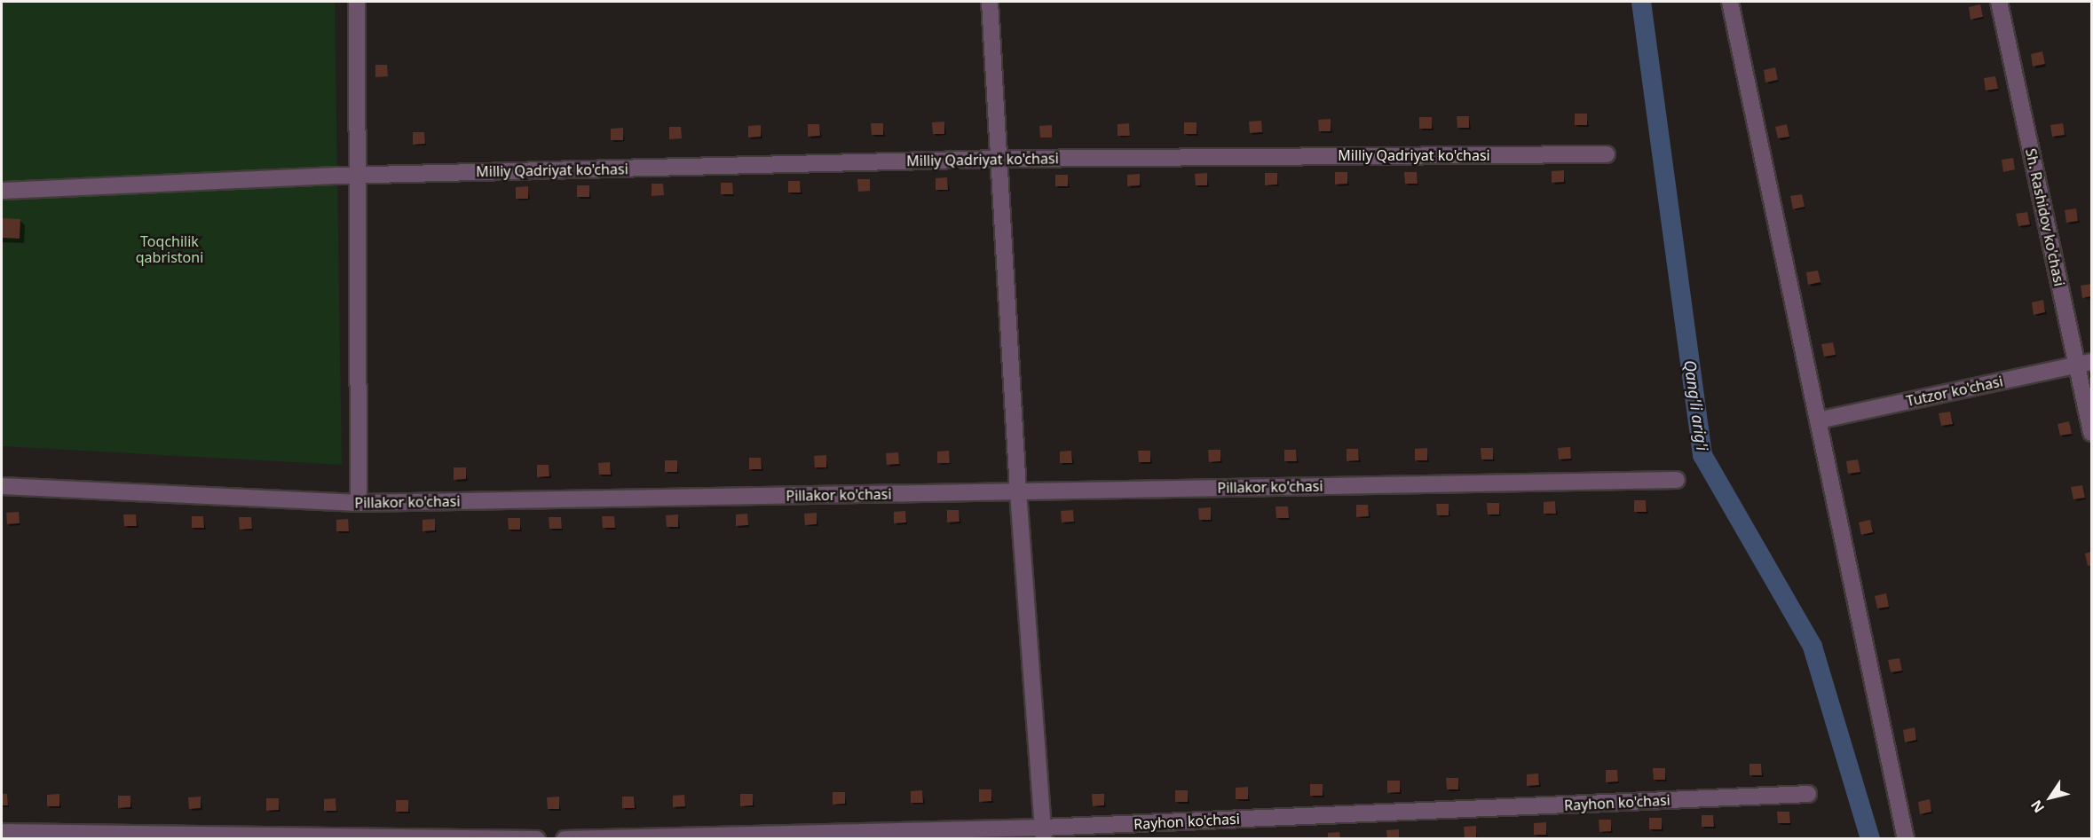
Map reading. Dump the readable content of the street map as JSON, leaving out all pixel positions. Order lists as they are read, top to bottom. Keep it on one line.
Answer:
{"streets":{"street":["Milliy Qadriyat ko'chasi","Sh. Rashidov ko'chasi","Tutzor ko'chasi","Pillakor ko'chasi","Rayhon ko'chasi"]},"crossings":[["Sh. Rashidov ko'chasi","Tutzor ko'chasi"]],"water":["Qang'li arig'i"],"parks":["Toqchilik qabristoni"],"north":"bottom left"}
